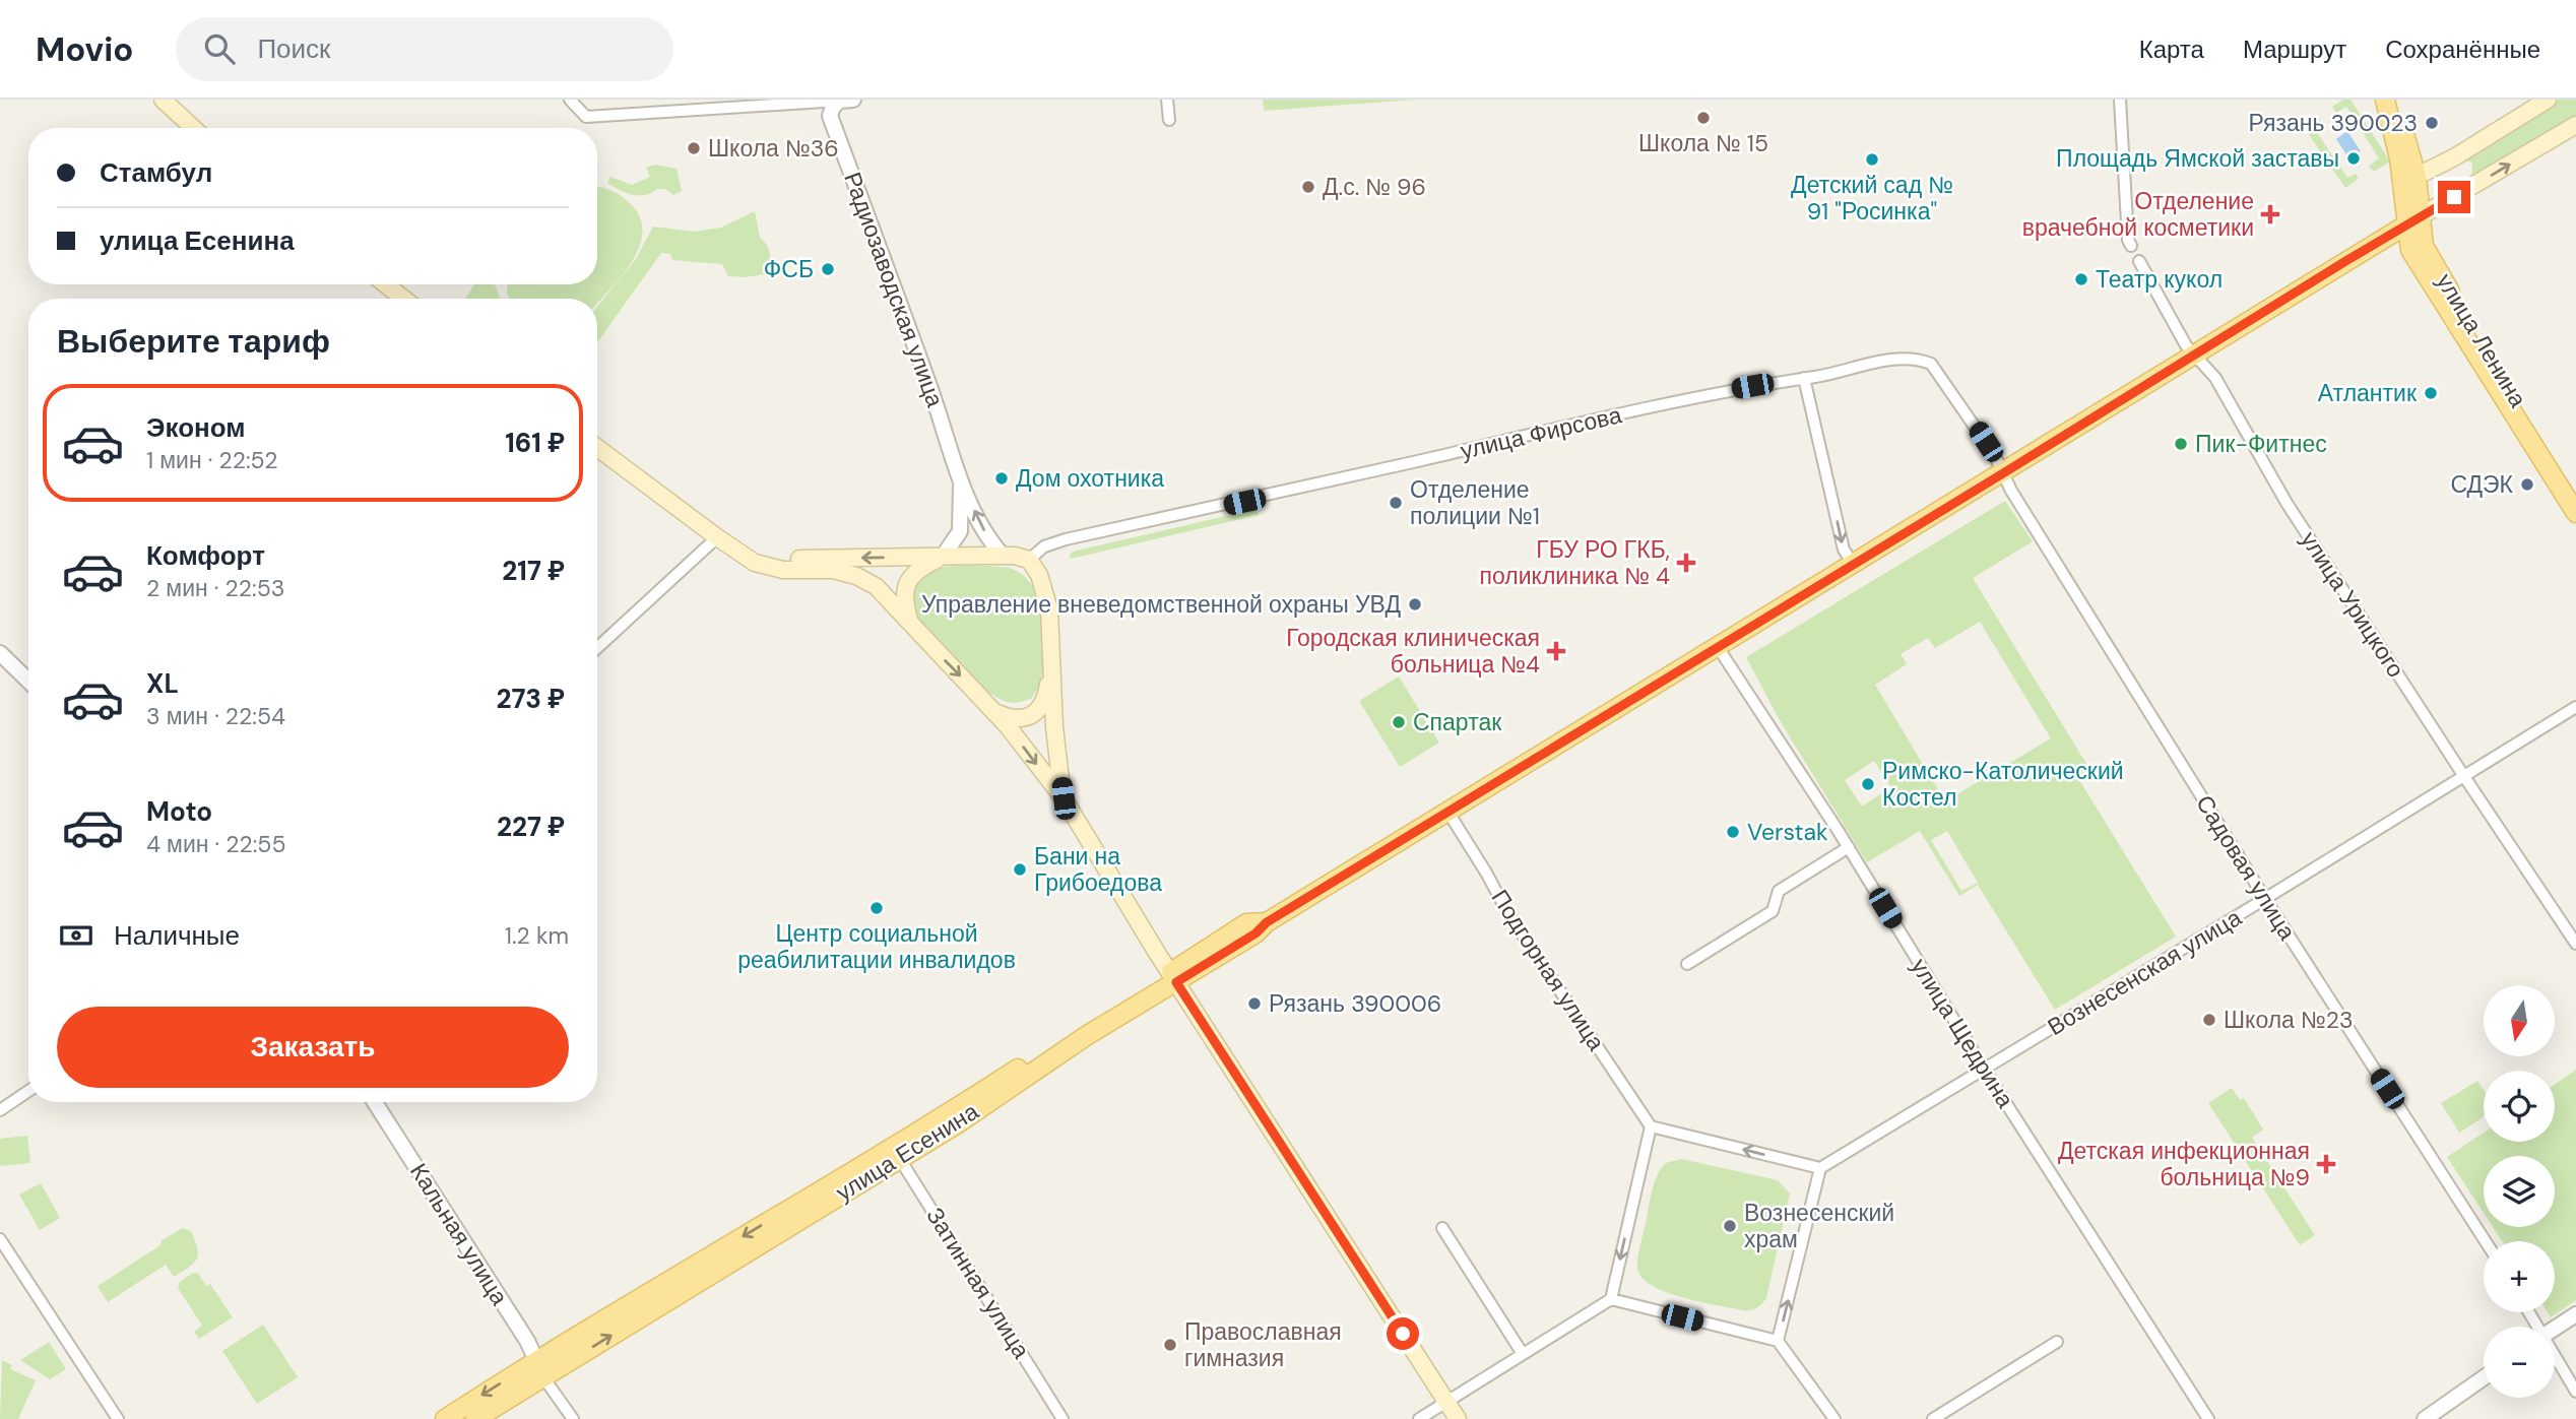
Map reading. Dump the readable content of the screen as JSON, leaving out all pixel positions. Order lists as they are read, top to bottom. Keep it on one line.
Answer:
{"streets":{"main road":["улица Ленина","улица Есенина"],"street":["Радиозаводская улица","улица Фирсова","улица Урицкого","Садовая улица","Подгорная улица","Вознесенская улица","улица Щедрина","Кальная улица","Затинная улица"]},"crossings":[["улица Ленина","улица Есенина"],["улица Фирсова","Садовая улица"],["улица Фирсова","улица Есенина"],["улица Урицкого","Вознесенская улица"],["улица Урицкого","улица Есенина"],["Садовая улица","Вознесенская улица"],["Садовая улица","улица Есенина"],["Подгорная улица","улица Есенина"],["Вознесенская улица","улица Щедрина"],["улица Щедрина","улица Есенина"],["улица Есенина","Кальная улица"],["улица Есенина","Затинная улица"]],"places":{"other":["Школа № 15","Рязань 390023","Школа №36","Площадь Ямской заставы","Детский сад № 91 \"Росинка\"","Д.с. № 96","ФСБ","Театр кукол","Атлантик","Пик-Фитнес","Дом охотника","СДЭК","Отделение полиции №1","Управление вневедомственной охраны УВД","Спартак","Римско-Католический Костел","Verstak","Бани на Грибоедова","Центр социальной реабилитации инвалидов","Рязань 390006","Школа №23","Вознесенский храм","Православная гимназия"],"health":["Отделение врачебной косметики","ГБУ РО ГКБ, поликлиника № 4","Городская клиническая больница №4","Детская инфекционная больница №9"]},"north":"bottom","page":{"header":"Movio","search":"Поиск","nav":["Карта","Маршрут","Сохранённые"],"banner":["Стамбул","улица Есенина"],"heading":"Выберите тариф","list":[{"name":"Эконом","note":"1 мин · 22:52","value":"161 ₽"},{"name":"Комфорт","note":"2 мин · 22:53","value":"217 ₽"},{"name":"XL","note":"3 мин · 22:54","value":"273 ₽"},{"name":"Moto","note":"4 мин · 22:55","value":"227 ₽"}],"pay":["Наличные","1.2 km"],"map_buttons":["+","−"],"buttons":"Заказать"}}
